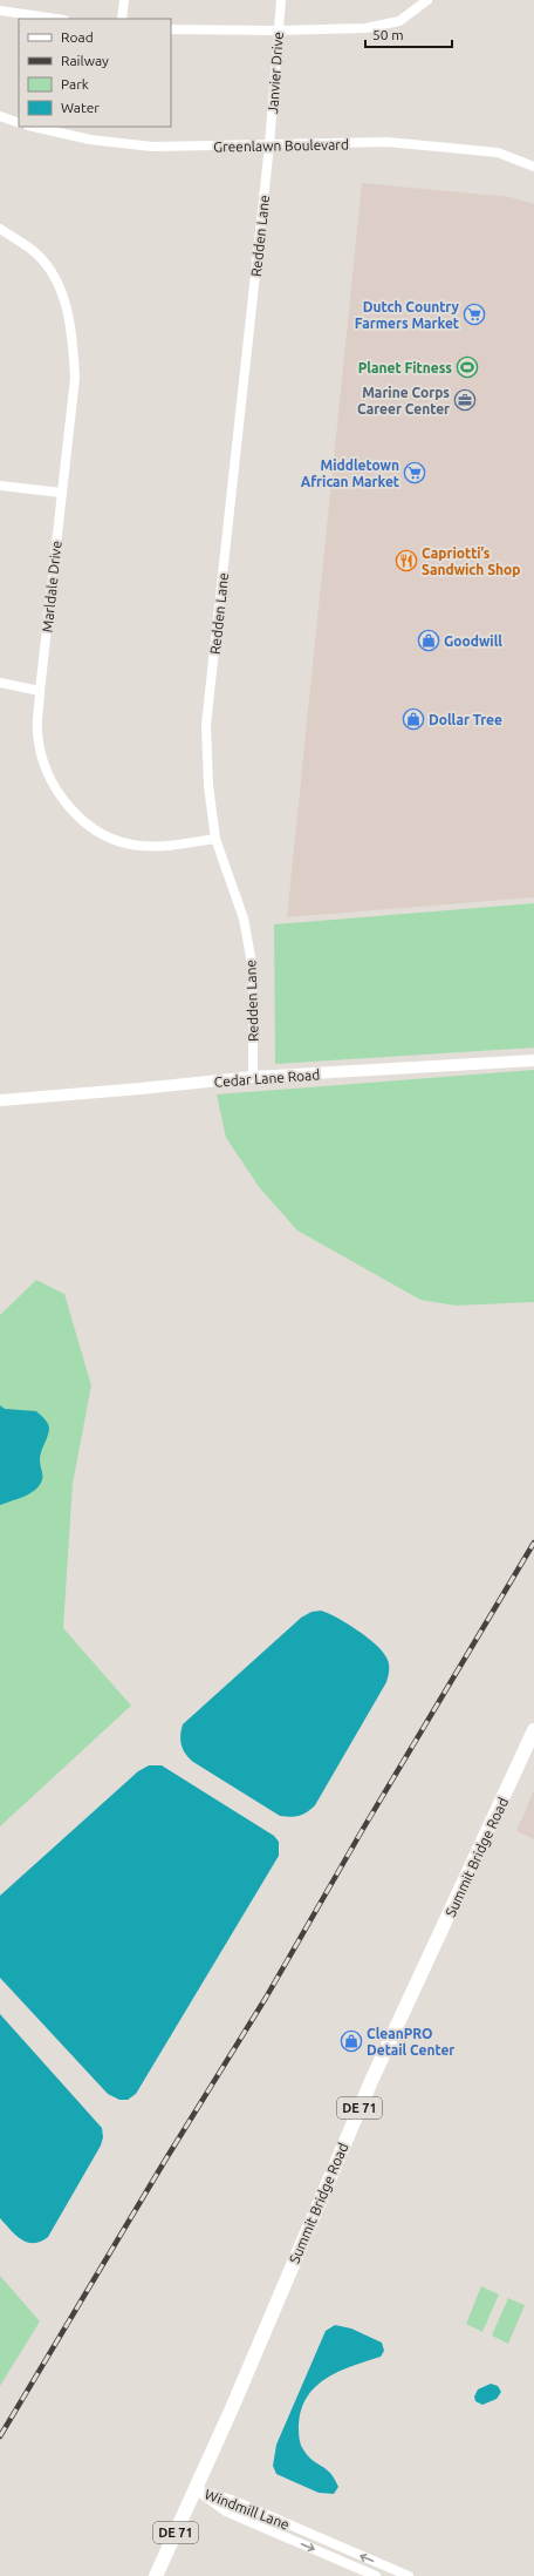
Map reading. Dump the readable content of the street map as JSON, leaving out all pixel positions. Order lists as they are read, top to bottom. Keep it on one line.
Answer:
{"streets":{"main road":["Summit Bridge Road","DE 71"],"street":["Janvier Drive","Greenlawn Boulevard","Redden Lane","Marldale Drive","Cedar Lane Road","Windmill Lane"]},"crossings":[["Janvier Drive","Greenlawn Boulevard"],["Janvier Drive","Redden Lane"],["Greenlawn Boulevard","Redden Lane"],["Redden Lane","Marldale Drive"],["Redden Lane","Cedar Lane Road"],["Summit Bridge Road","Windmill Lane"]],"places":{"supermarket":["Dutch Country Farmers Market","Middletown African Market"],"sports":["Planet Fitness"],"office":["Marine Corps Career Center"],"restaurant":["Capriotti’s Sandwich Shop"],"shop":["Goodwill","Dollar Tree","CleanPRO Detail Center"]},"legend":["Road","Railway","Park","Water"],"scale_bar":"50 m"}
